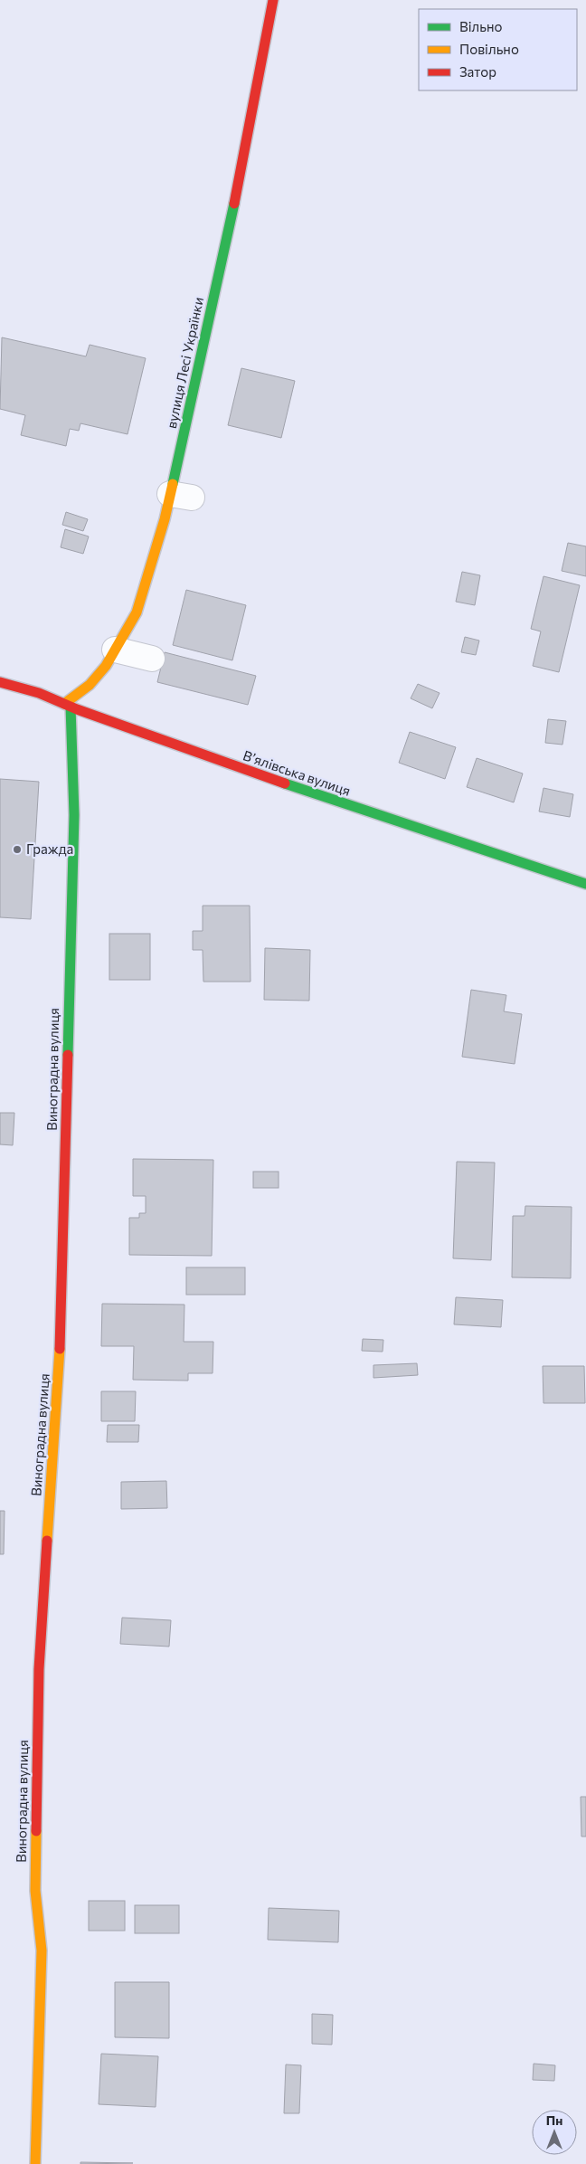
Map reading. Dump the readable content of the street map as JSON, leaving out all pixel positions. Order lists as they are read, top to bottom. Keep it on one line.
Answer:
{"streets":{"street":["вулиця Лесі Українки","В’ялівська вулиця","Виноградна вулиця"]},"crossings":[["вулиця Лесі Українки","В’ялівська вулиця"],["вулиця Лесі Українки","Виноградна вулиця"],["В’ялівська вулиця","Виноградна вулиця"]],"places":["Гражда"],"legend":["Вільно","Повільно","Затор"],"north":"top"}
